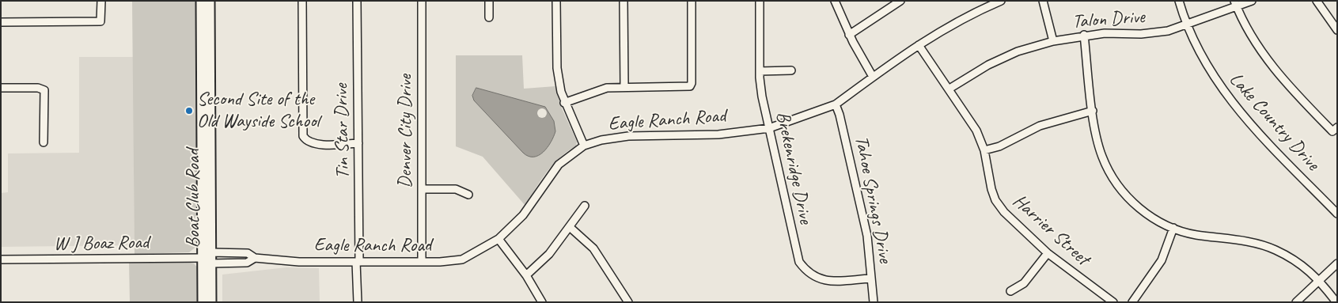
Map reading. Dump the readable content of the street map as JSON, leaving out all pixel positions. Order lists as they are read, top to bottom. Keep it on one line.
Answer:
{"streets":{"main road":["Boat Club Road"],"street":["Talon Drive","Eagle Ranch Road","Lake Country Drive","Tin Star Drive","Denver City Drive","Brekenridge Drive","Tahoe Springs Drive","Harrier Street","W J Boaz Road"]},"crossings":[["Talon Drive","Lake Country Drive"],["Talon Drive","Harrier Street"],["Eagle Ranch Road","Tin Star Drive"],["Eagle Ranch Road","Denver City Drive"],["Eagle Ranch Road","Brekenridge Drive"],["Eagle Ranch Road","Boat Club Road"],["Eagle Ranch Road","Tahoe Springs Drive"],["Eagle Ranch Road","Harrier Street"],["Brekenridge Drive","Tahoe Springs Drive"],["Boat Club Road","W J Boaz Road"]],"places":["Second Site of the Old Wayside School"]}
